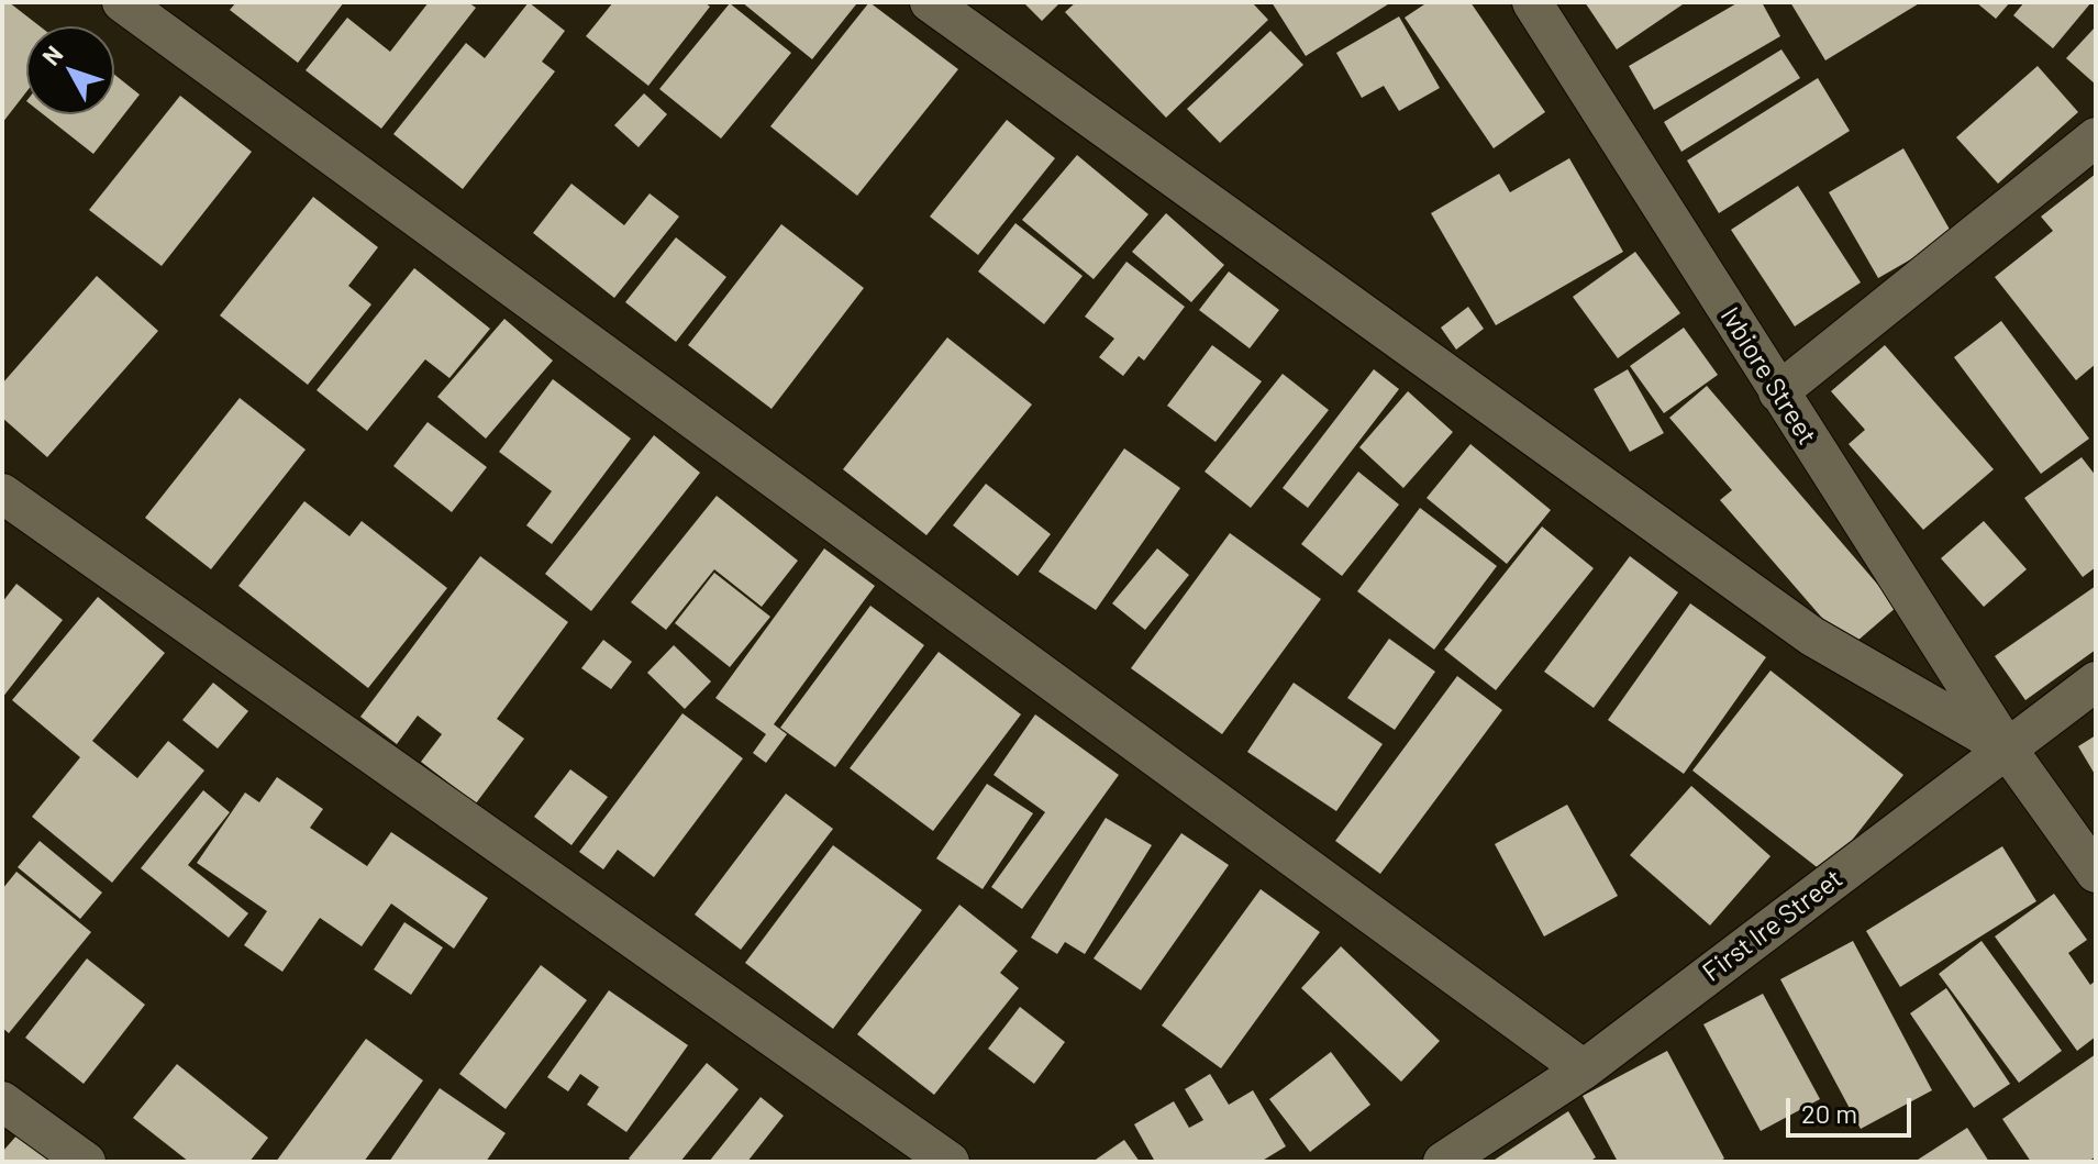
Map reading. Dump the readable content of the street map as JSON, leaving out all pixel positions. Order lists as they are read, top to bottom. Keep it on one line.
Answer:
{"streets":{"street":["Ivbiore Street","First Ire Street"]},"crossings":[["Ivbiore Street","First Ire Street"]],"scale_bar":"20 m","north":"top left"}
